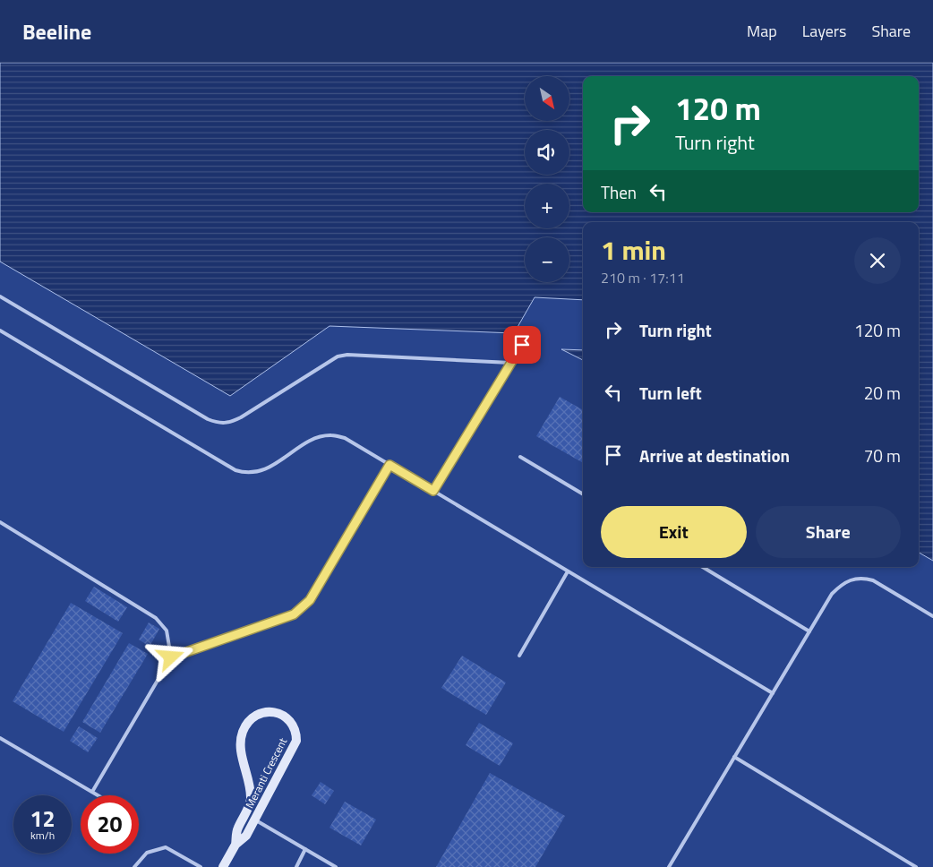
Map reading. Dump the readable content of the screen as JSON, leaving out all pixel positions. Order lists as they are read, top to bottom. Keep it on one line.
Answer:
{"streets":{"street":["Meranti Crescent"]},"north":"bottom right","page":{"header":"Beeline","nav":["Map","Layers","Share"],"map_buttons":["+","−"],"turn":["120 m","Turn right"],"then":"Then","heading":["1 min","210 m · 17:11"],"list":[{"name":"Turn right","value":"120 m"},{"name":"Turn left","value":"20 m"},{"name":"Arrive at destination","value":"70 m"}],"buttons":["Exit","Share"],"speed":"12 km/h","limit":"20"}}
